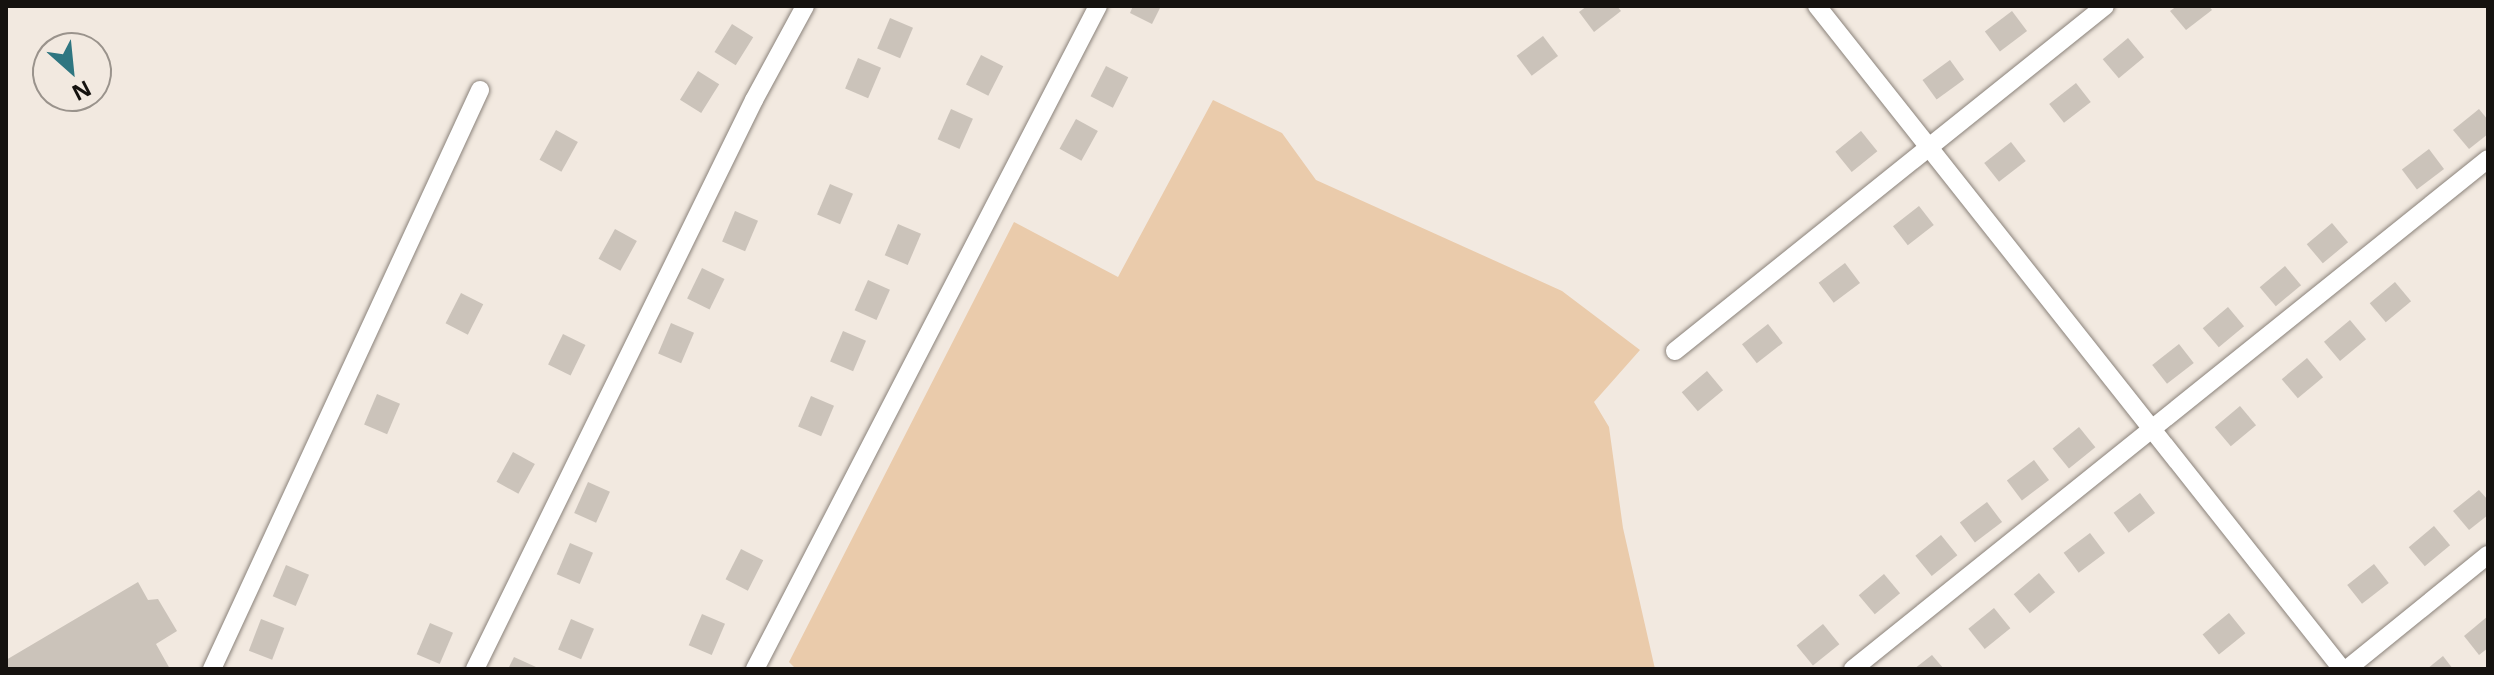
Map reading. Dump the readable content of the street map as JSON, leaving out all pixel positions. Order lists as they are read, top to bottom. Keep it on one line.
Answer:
{"north":"bottom right"}
